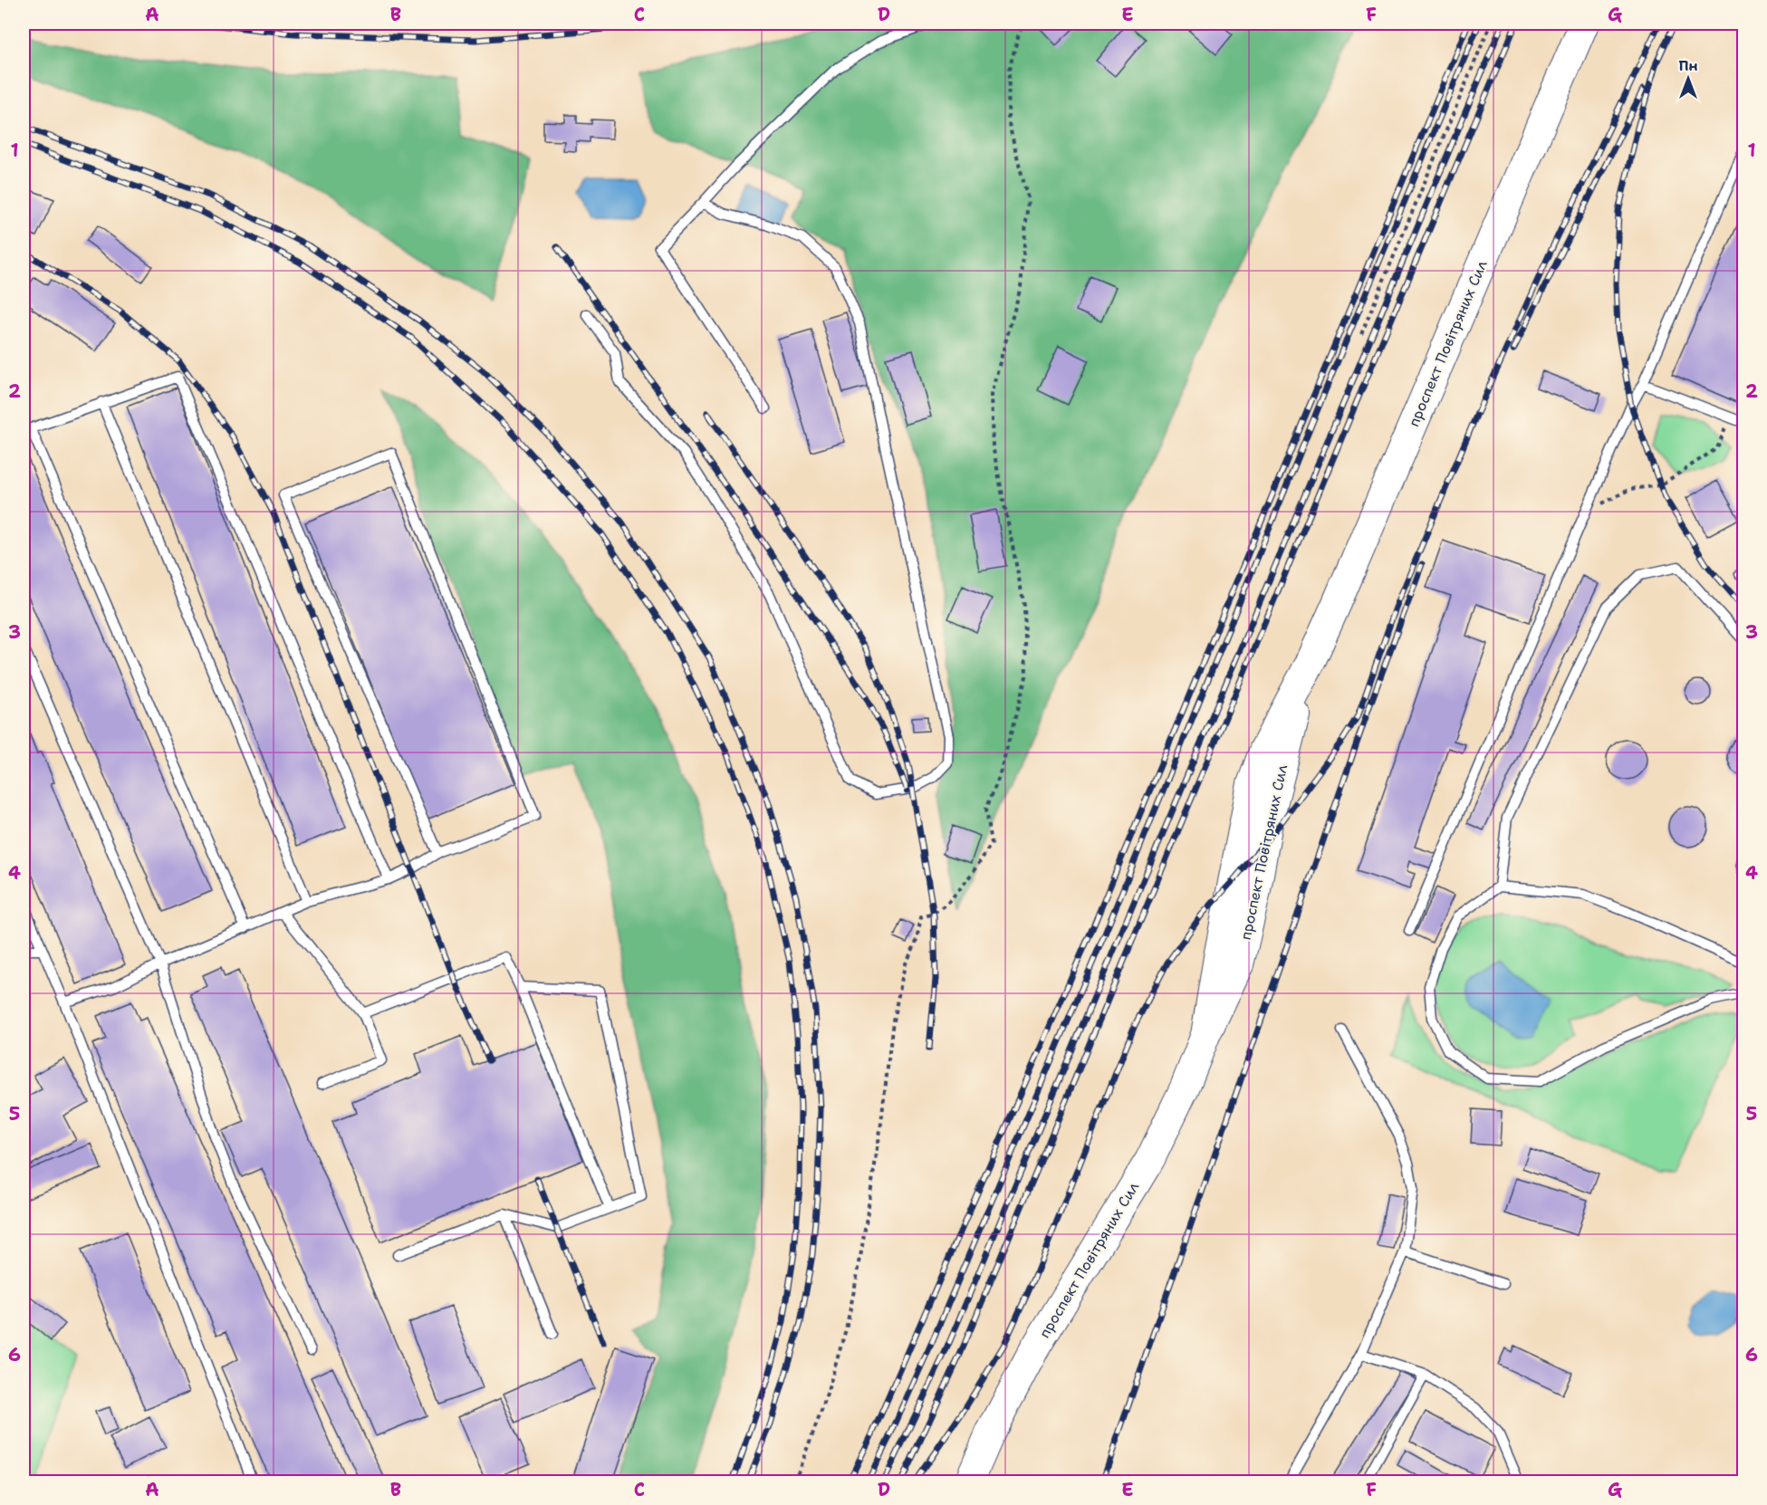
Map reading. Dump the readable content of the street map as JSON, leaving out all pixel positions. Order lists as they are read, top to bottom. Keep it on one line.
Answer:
{"streets":{"main road":["проспект Повітряних Сил"]},"north":"top","grid":{"columns":["A","B","C","D","E","F","G"],"rows":["1","2","3","4","5","6"]}}
